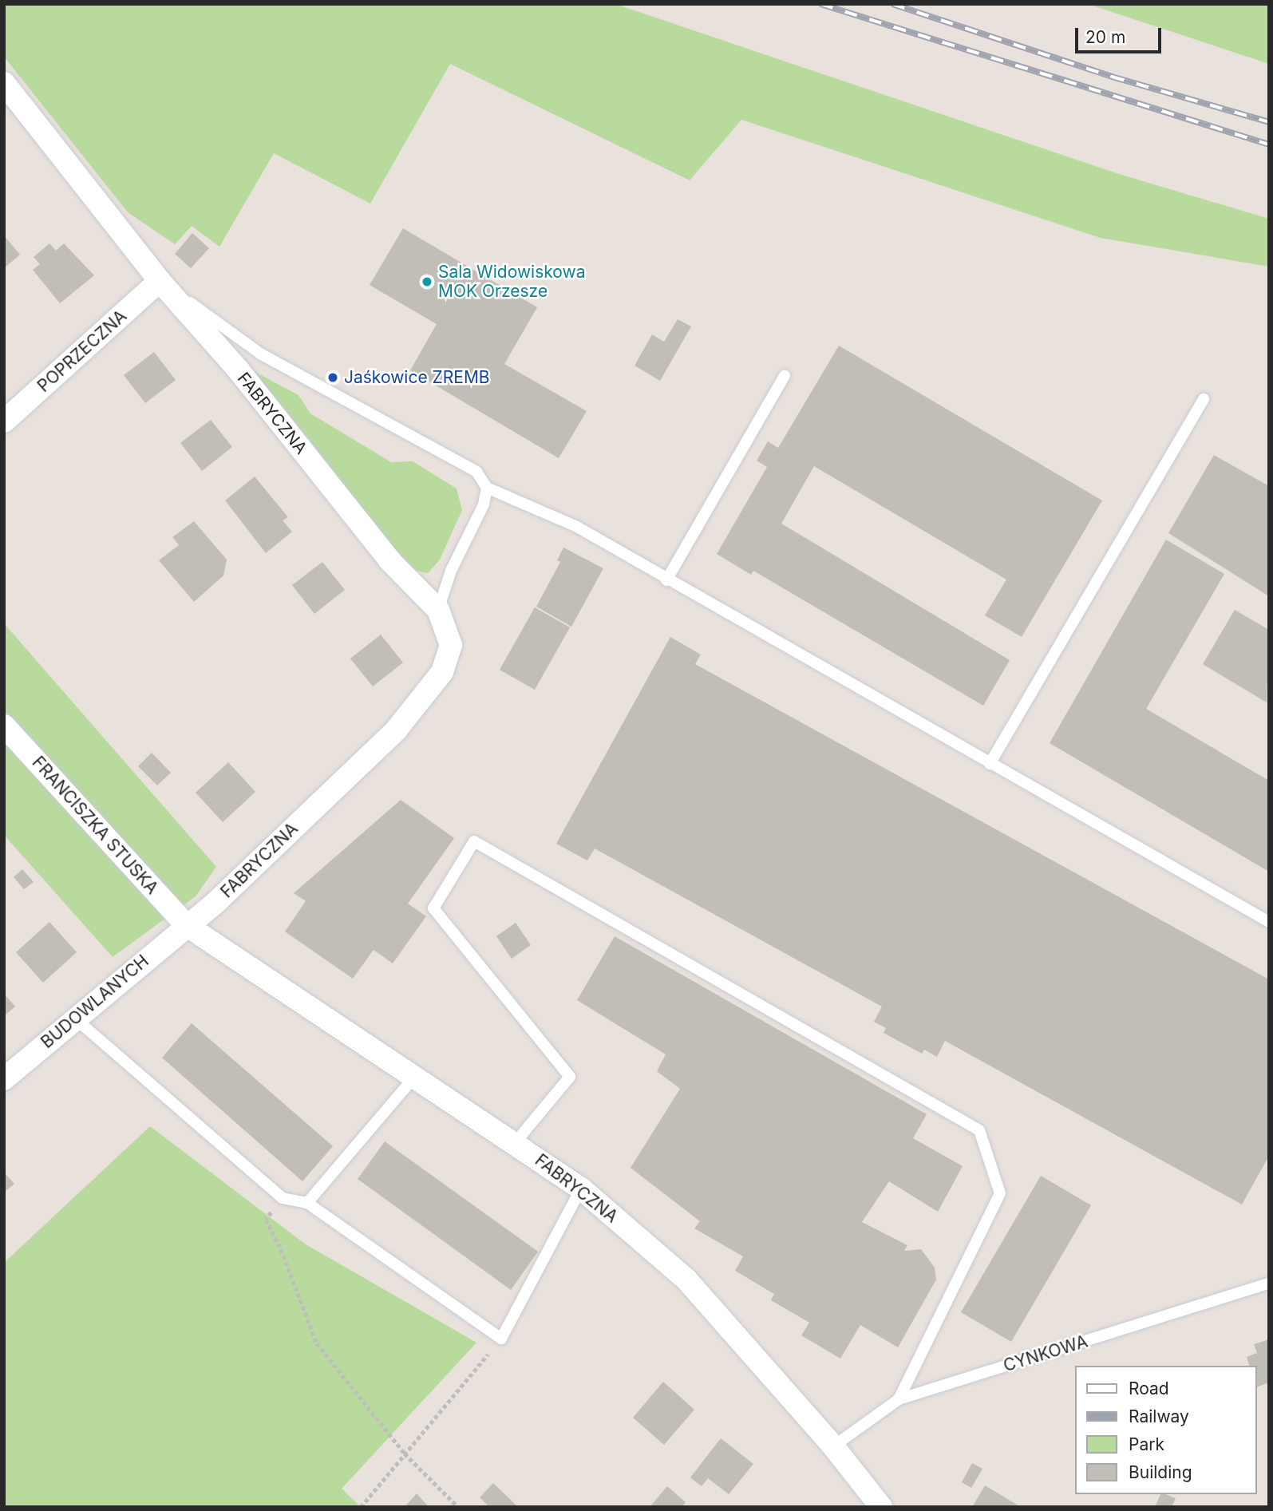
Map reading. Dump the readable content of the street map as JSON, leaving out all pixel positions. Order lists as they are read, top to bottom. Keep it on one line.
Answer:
{"streets":{"street":["POPRZECZNA","FABRYCZNA","FRANCISZKA STUSKA","BUDOWLANYCH"],"lane":["CYNKOWA"]},"crossings":[["POPRZECZNA","FABRYCZNA"],["FABRYCZNA","FRANCISZKA STUSKA"],["FABRYCZNA","BUDOWLANYCH"],["FABRYCZNA","CYNKOWA"],["FRANCISZKA STUSKA","BUDOWLANYCH"]],"places":["Sala Widowiskowa MOK Orzesze","Jaśkowice ZREMB"],"legend":["Road","Railway","Park","Building"],"scale_bar":"20 m"}
